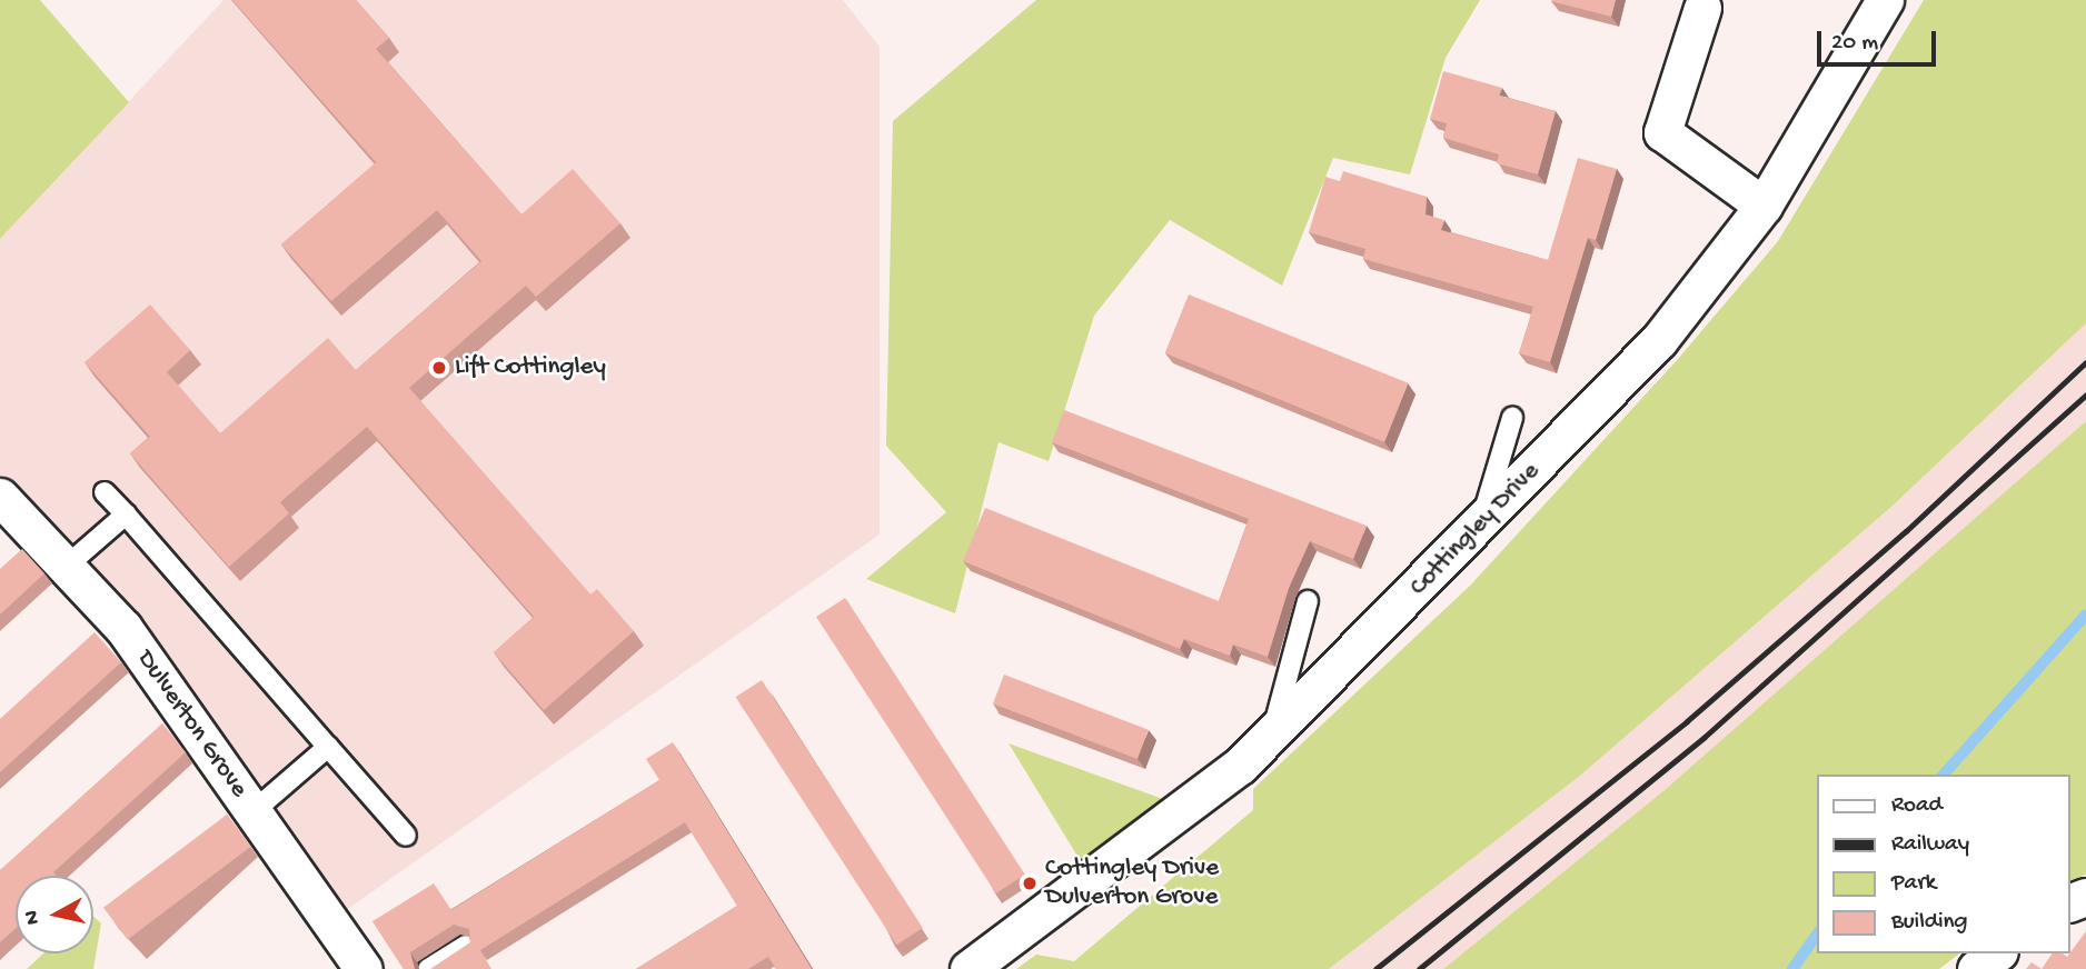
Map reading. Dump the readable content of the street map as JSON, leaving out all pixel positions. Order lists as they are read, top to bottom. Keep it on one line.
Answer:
{"streets":{"street":["Cottingley Drive","Dulverton Grove"]},"places":["Lift Cottingley","Cottingley Drive Dulverton Grove"],"legend":["Road","Railway","Park","Building"],"scale_bar":"20 m","north":"left"}
